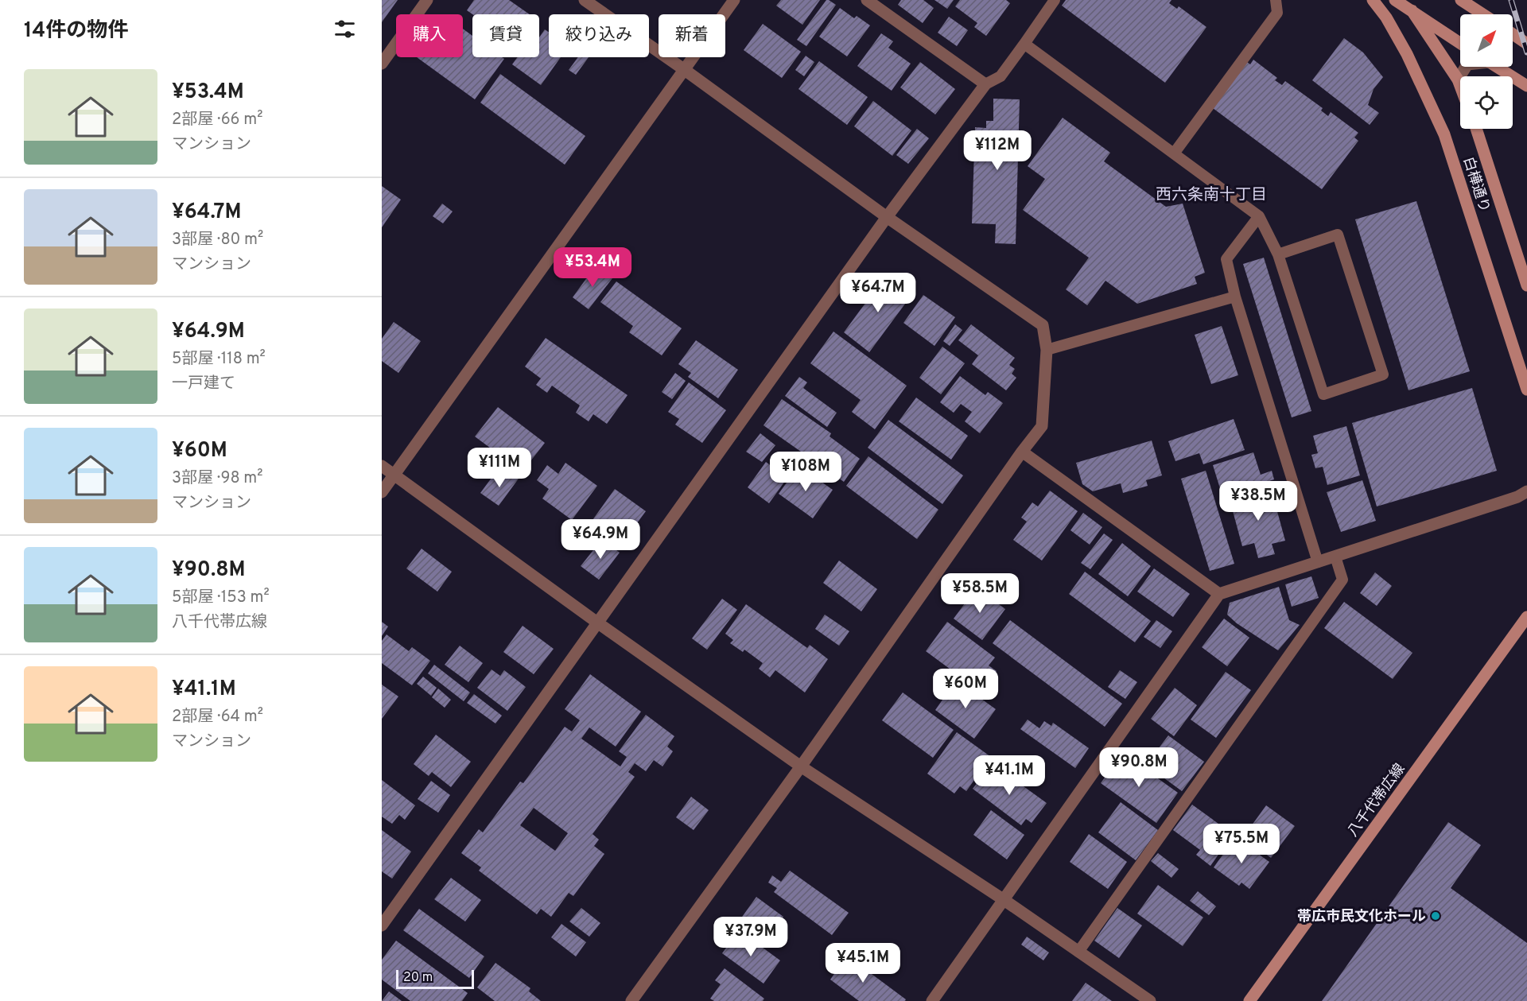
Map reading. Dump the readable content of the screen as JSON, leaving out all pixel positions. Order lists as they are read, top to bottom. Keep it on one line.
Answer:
{"streets":{"street":["白樺通り","八千代帯広線"]},"districts":["西六条南十丁目"],"places":["帯広市民文化ホール"],"scale_bar":"20 m","north":"top right","page":{"heading":"14件の物件","chip":["購入","賃貸","絞り込み","新着"],"list":[{"name":"¥53.4M","note":"2部屋 · 66 m² · マンション"},{"name":"¥64.7M","note":"3部屋 · 80 m² · マンション"},{"name":"¥64.9M","note":"5部屋 · 118 m² · 一戸建て"},{"name":"¥60M","note":"3部屋 · 98 m² · マンション"},{"name":"¥90.8M","note":"5部屋 · 153 m² · 八千代帯広線"},{"name":"¥41.1M","note":"2部屋 · 64 m² · マンション"}],"price":["¥112M","¥53.4M","¥64.7M","¥111M","¥108M","¥38.5M","¥64.9M","¥58.5M","¥60M","¥90.8M","¥41.1M","¥75.5M","¥37.9M","¥45.1M"],"scale":"20 m"}}
